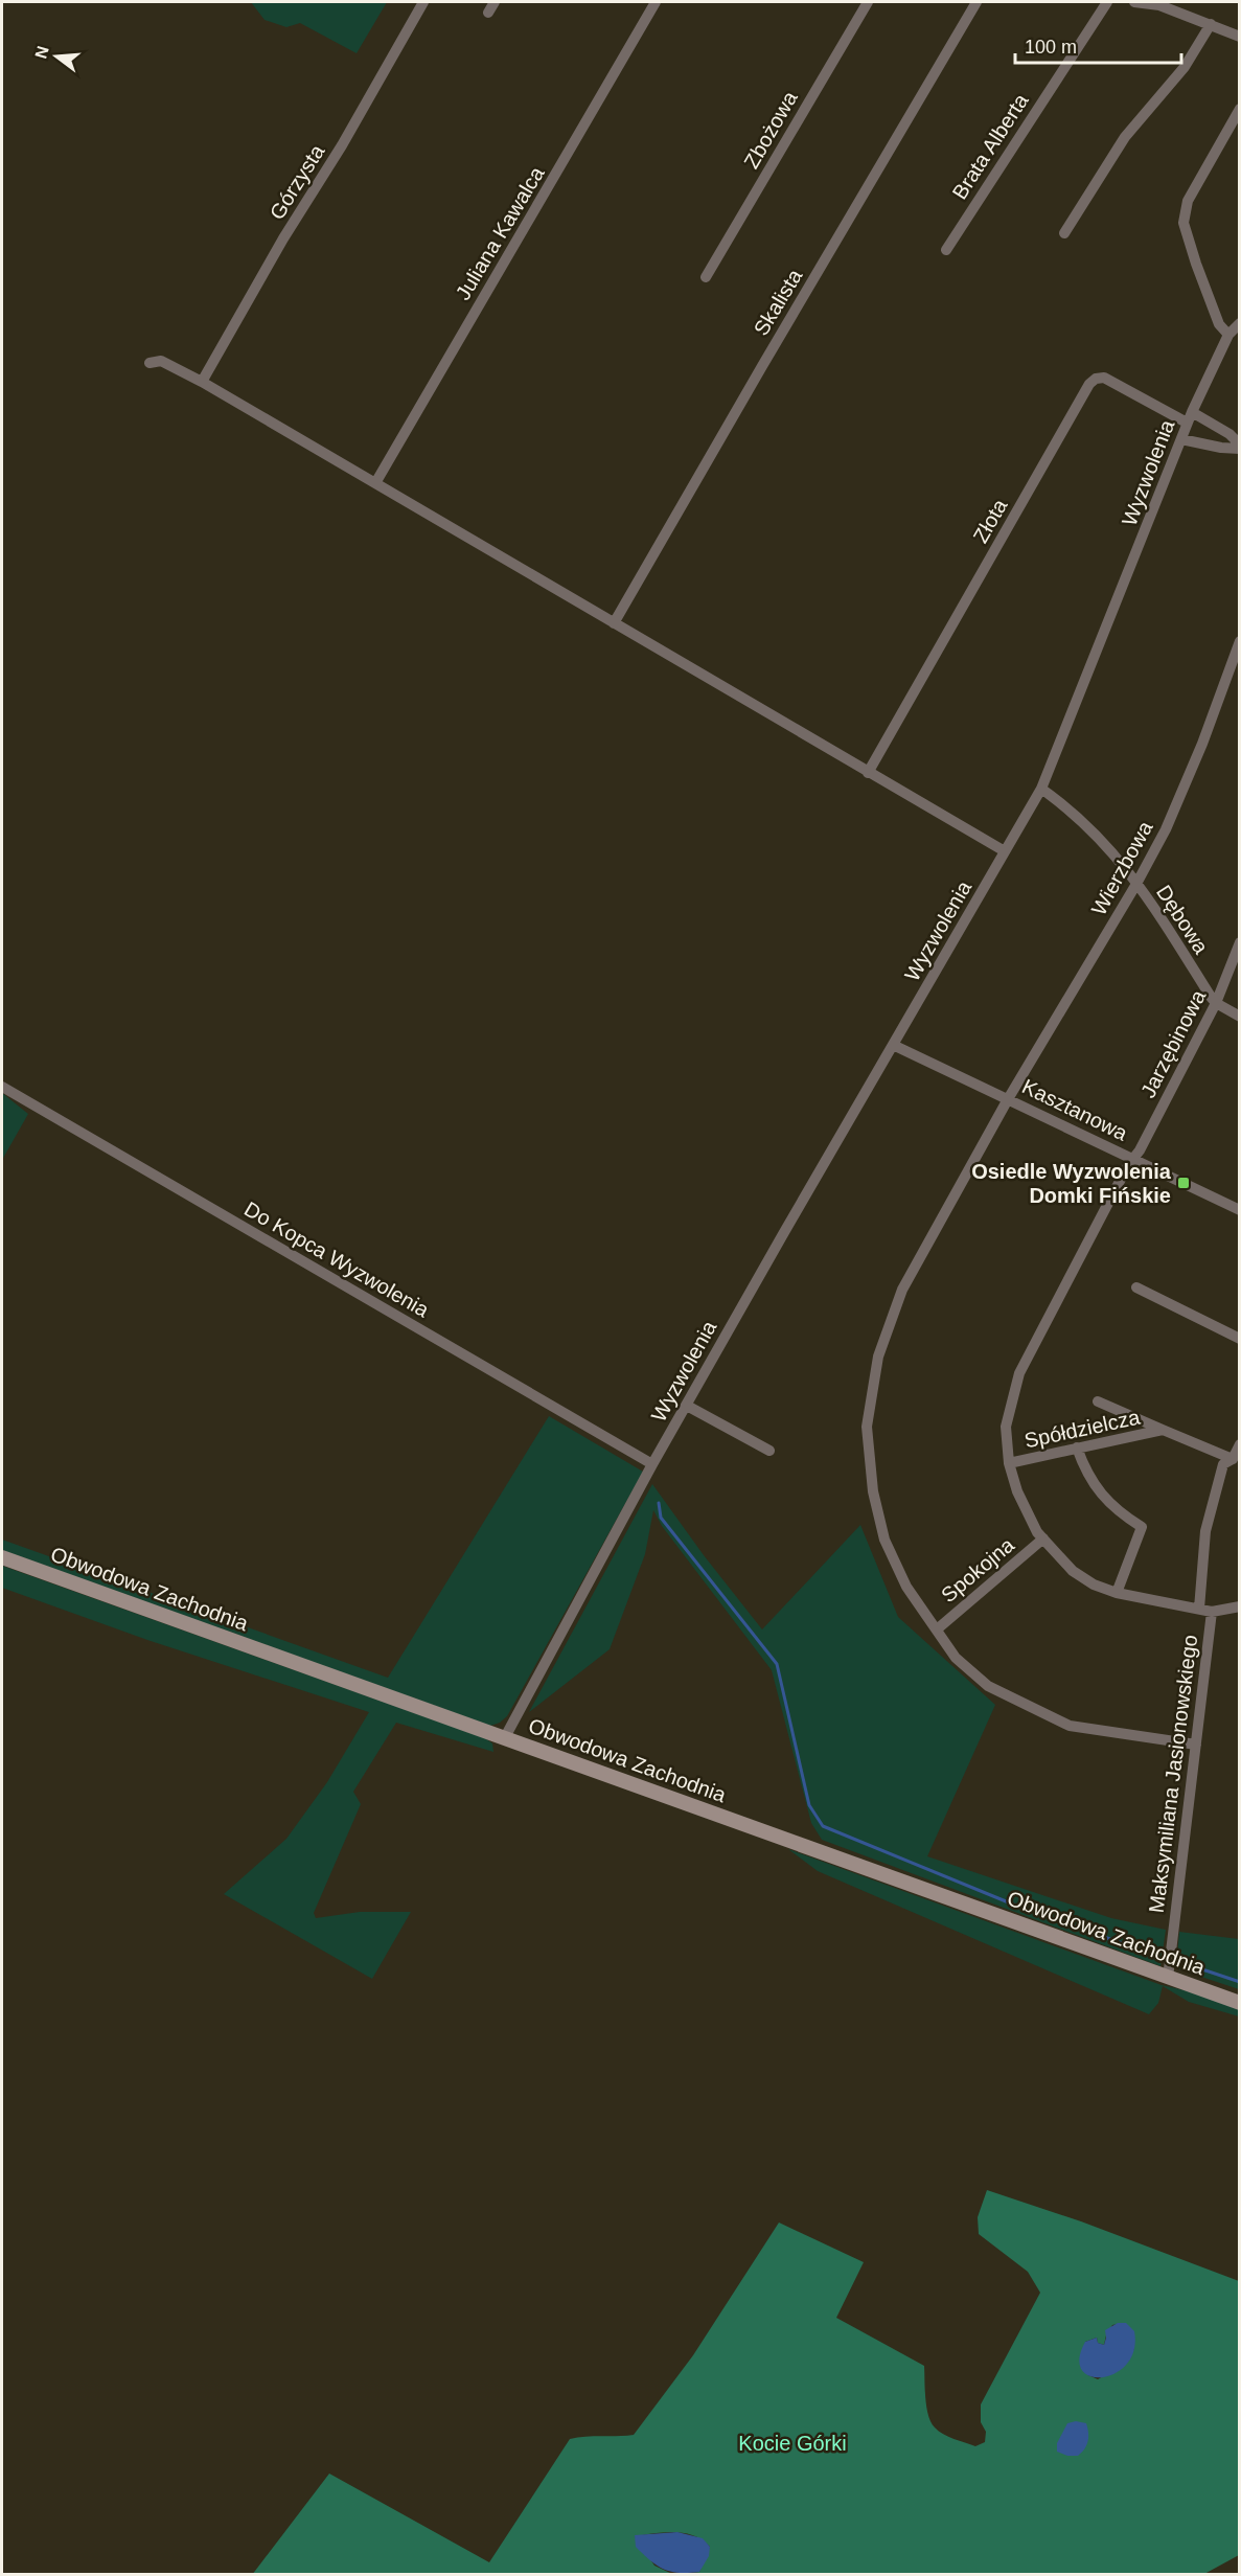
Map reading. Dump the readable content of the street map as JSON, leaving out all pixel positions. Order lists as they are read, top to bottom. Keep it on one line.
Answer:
{"streets":{"main road":["Obwodowa Zachodnia"],"street":["Zbożowa","Brata Alberta","Górzysta","Juliana Kawalca","Skalista","Wyzwolenia","Złota","Wierzbowa","Dębowa","Jarzębinowa","Kasztanowa","Do Kopca Wyzwolenia","Spółdzielcza","Spokojna","Maksymiliana Jasionowskiego"]},"crossings":[["Wyzwolenia","Złota"],["Wyzwolenia","Dębowa"],["Wyzwolenia","Kasztanowa"],["Wyzwolenia","Do Kopca Wyzwolenia"],["Wyzwolenia","Obwodowa Zachodnia"],["Wierzbowa","Dębowa"],["Wierzbowa","Kasztanowa"],["Wierzbowa","Spokojna"],["Wierzbowa","Maksymiliana Jasionowskiego"],["Dębowa","Jarzębinowa"],["Jarzębinowa","Kasztanowa"],["Jarzębinowa","Spółdzielcza"],["Jarzębinowa","Spokojna"],["Jarzębinowa","Maksymiliana Jasionowskiego"],["Obwodowa Zachodnia","Maksymiliana Jasionowskiego"]],"parks":["Kocie Górki"],"places":{"transit":["Osiedle Wyzwolenia Domki Fińskie"]},"scale_bar":"100 m","north":"left"}
